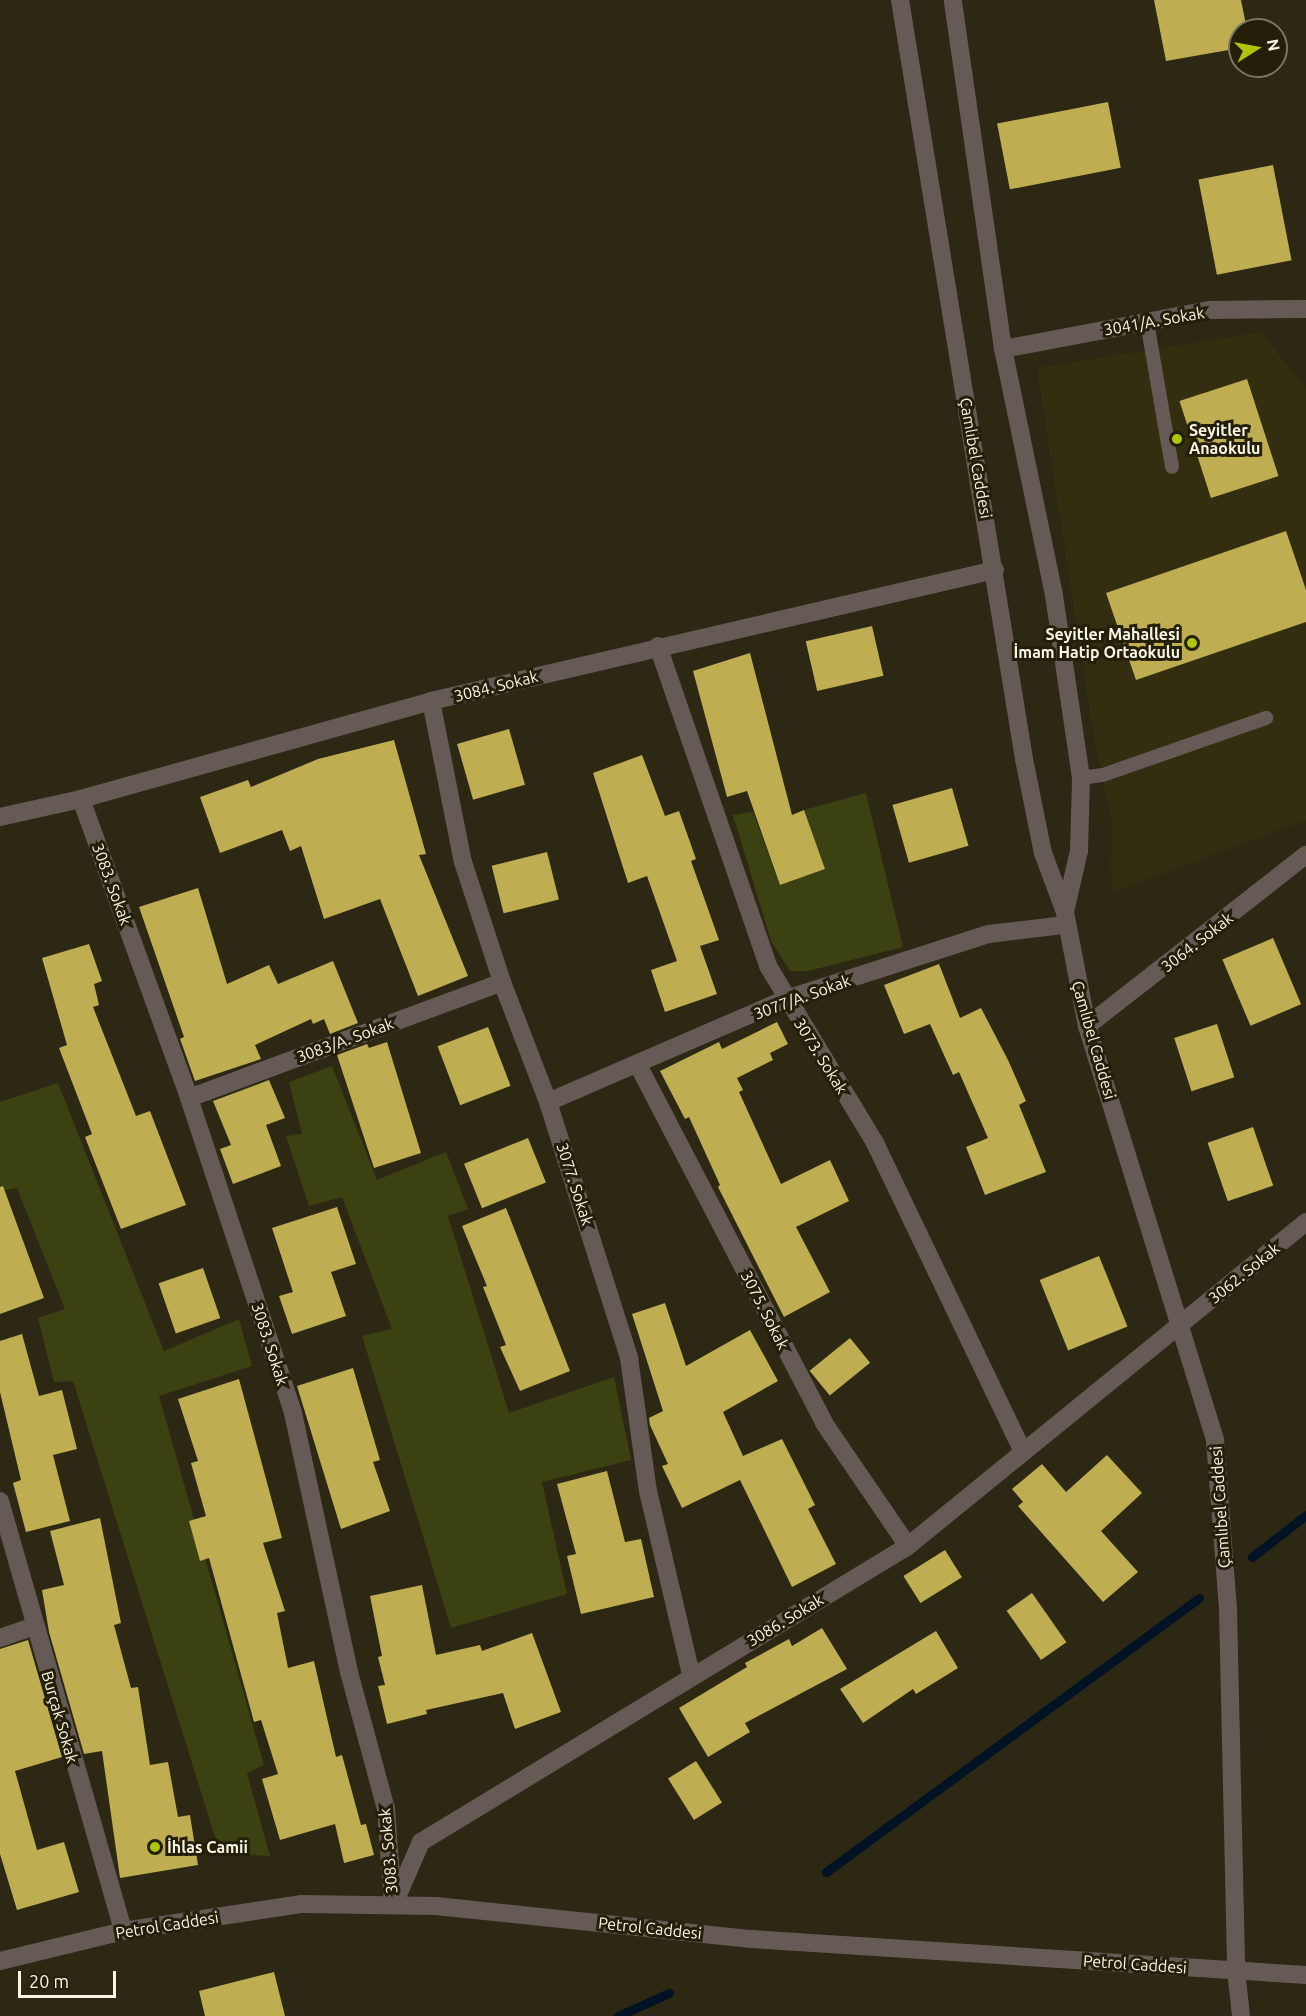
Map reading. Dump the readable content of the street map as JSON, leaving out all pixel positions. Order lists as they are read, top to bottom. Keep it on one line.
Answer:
{"streets":{"street":["3041/A. Sokak","Çamlıbel Caddesi","3084. Sokak","3083. Sokak","3064. Sokak","3077/A. Sokak","3083/A. Sokak","3073. Sokak","3077. Sokak","3062. Sokak","3075. Sokak","3086. Sokak","Burçak Sokak","Petrol Caddesi"]},"crossings":[["3041/A. Sokak","Çamlıbel Caddesi"],["Çamlıbel Caddesi","3084. Sokak"],["Çamlıbel Caddesi","3064. Sokak"],["Çamlıbel Caddesi","3077/A. Sokak"],["Çamlıbel Caddesi","3062. Sokak"],["Çamlıbel Caddesi","3086. Sokak"],["Çamlıbel Caddesi","Petrol Caddesi"],["3084. Sokak","3083. Sokak"],["3084. Sokak","3073. Sokak"],["3084. Sokak","3077. Sokak"],["3083. Sokak","3083/A. Sokak"],["3083. Sokak","3086. Sokak"],["3083. Sokak","Petrol Caddesi"],["3077/A. Sokak","3073. Sokak"],["3077/A. Sokak","3077. Sokak"],["3077/A. Sokak","3075. Sokak"],["3083/A. Sokak","3077. Sokak"],["3073. Sokak","3086. Sokak"],["3077. Sokak","3086. Sokak"],["3062. Sokak","3086. Sokak"],["3075. Sokak","3086. Sokak"],["3086. Sokak","Petrol Caddesi"],["Burçak Sokak","Petrol Caddesi"]],"places":["Seyitler Anaokulu","Seyitler Mahallesi İmam Hatip Ortaokulu","İhlas Camii"],"scale_bar":"20 m","north":"right"}
